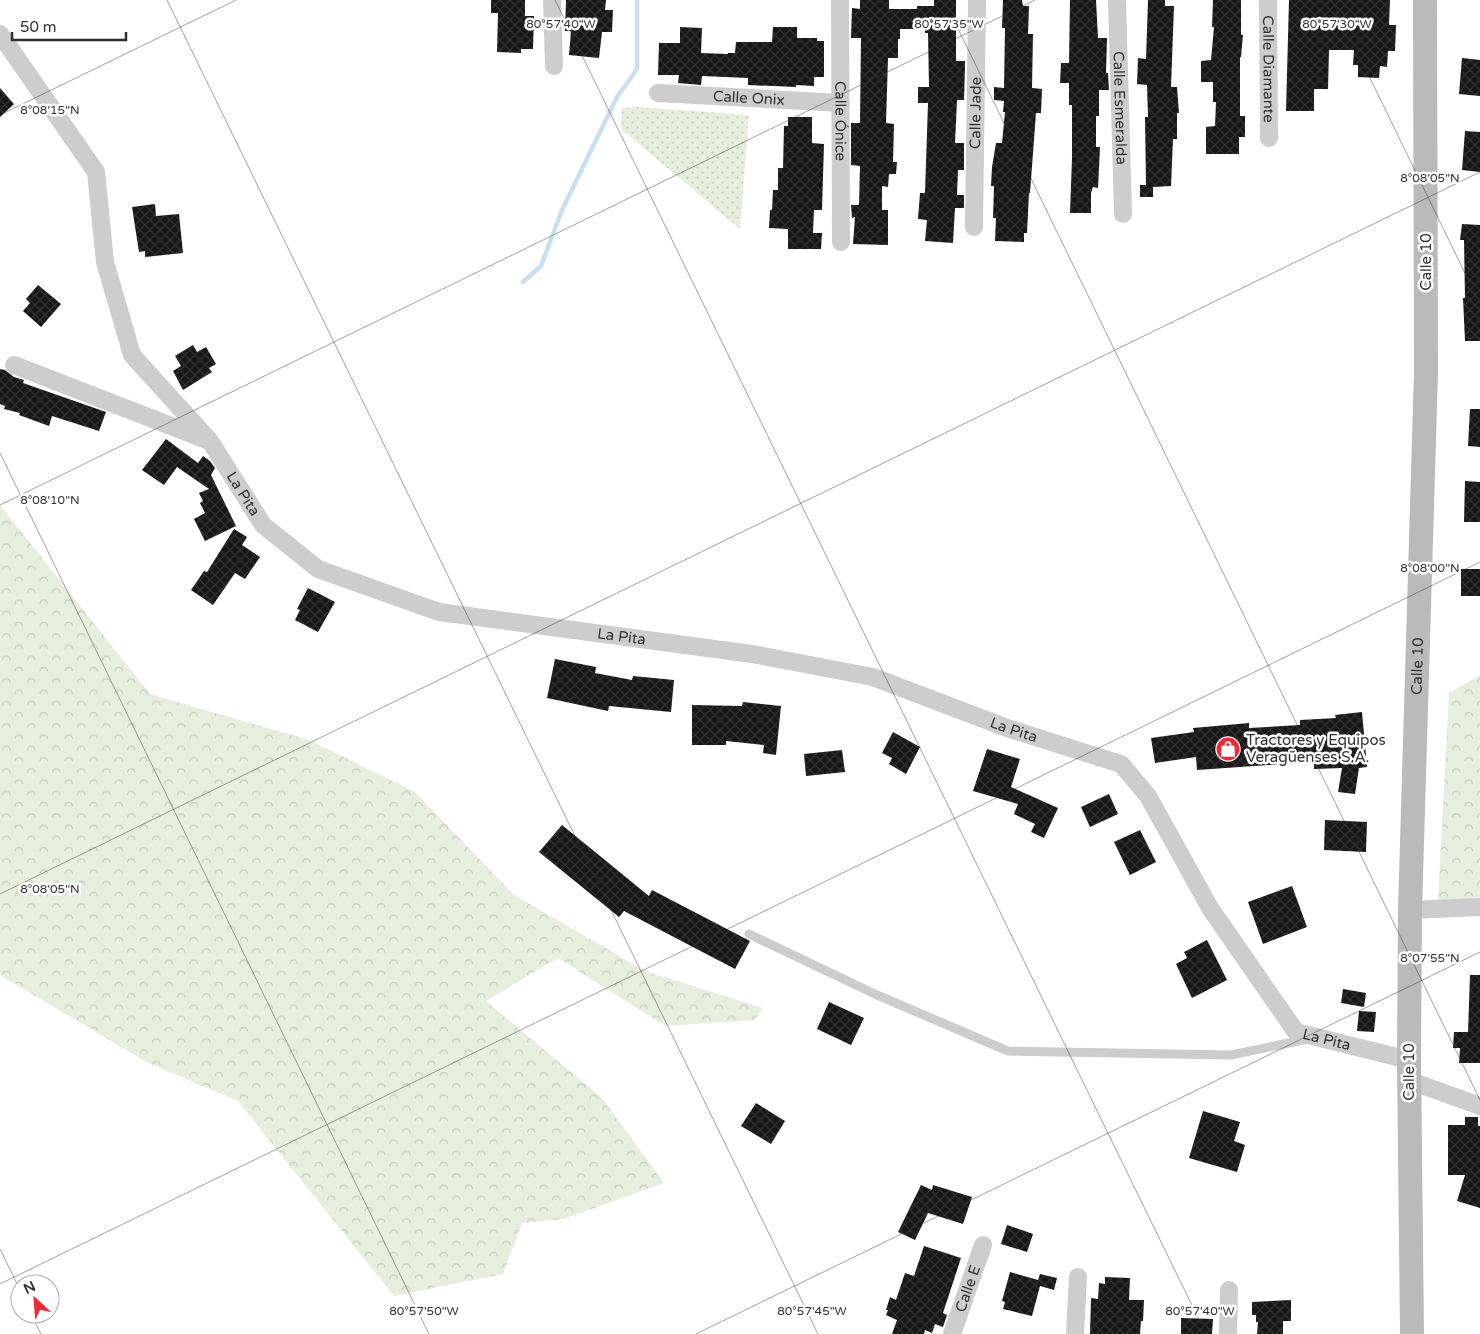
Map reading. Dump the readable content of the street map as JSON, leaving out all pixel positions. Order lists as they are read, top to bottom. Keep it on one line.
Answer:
{"streets":{"main road":["Calle 10"],"street":["Calle Diamante","Calle Onix","Calle Esmeralda","Calle Jade","Calle Ónice","La Pita","Calle E"]},"crossings":[["Calle Onix","Calle Ónice"],["Calle 10","La Pita"]],"places":{"shop":["Tractores y Equipos Veragüenses S.A."]},"scale_bar":"50 m","north":"top left","coordinates":["80°57'40\"W","80°57'35\"W","80°57'30\"W","8°08'15\"N","8°08'05\"N","8°08'10\"N","8°08'00\"N","8°07'55\"N","80°57'50\"W","80°57'45\"W"]}
